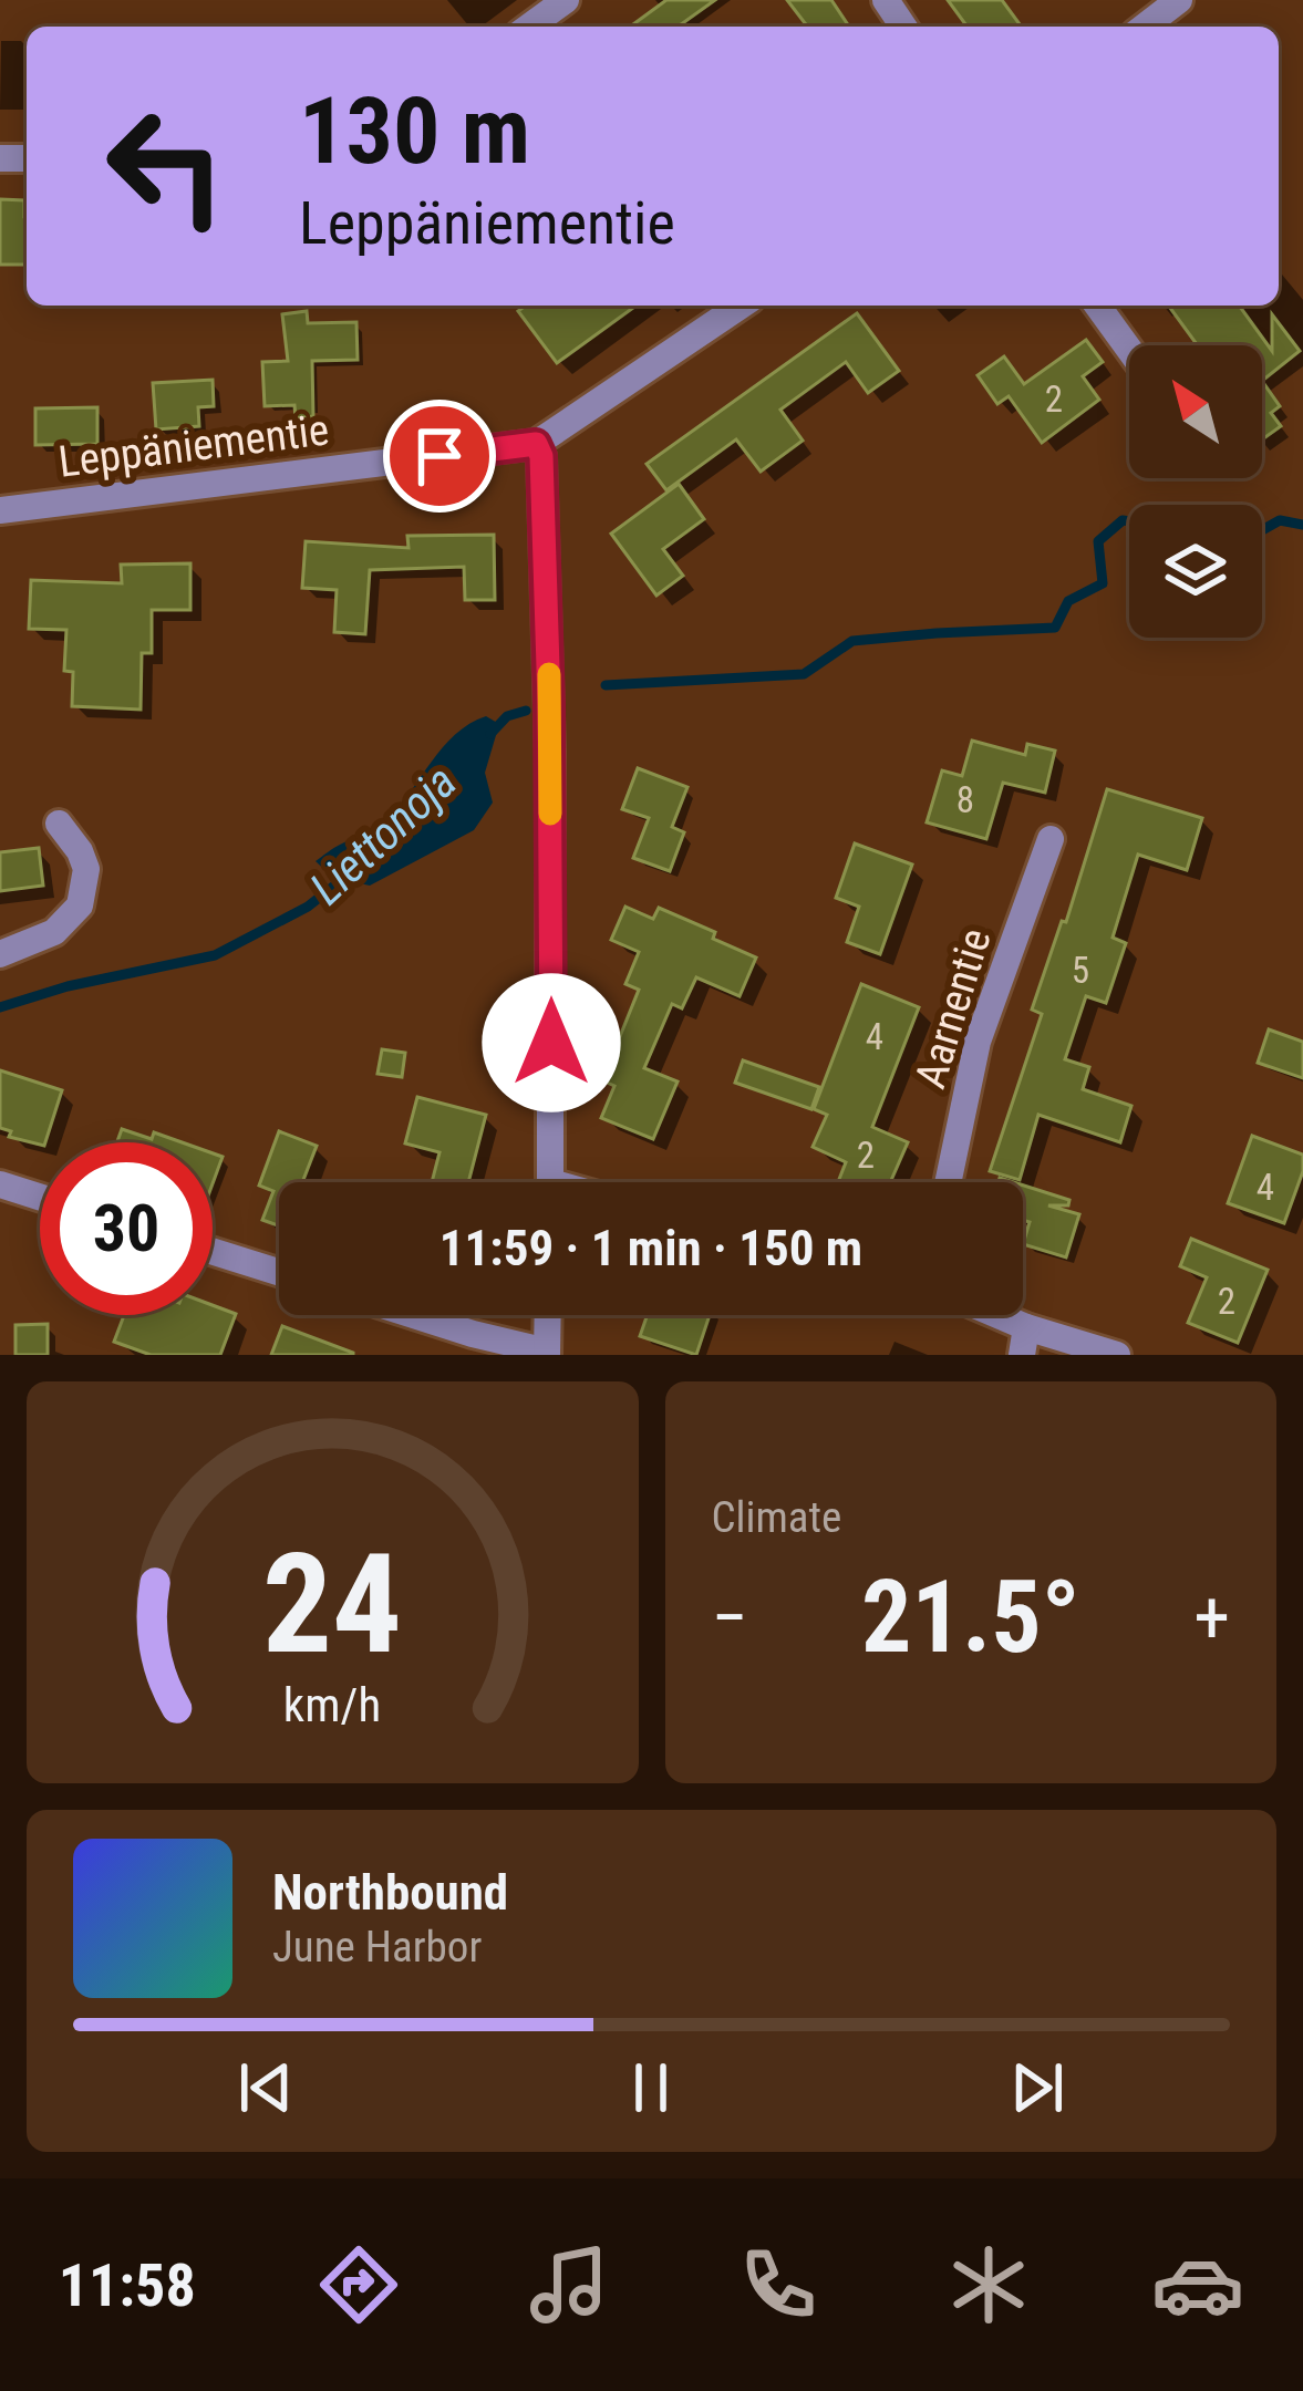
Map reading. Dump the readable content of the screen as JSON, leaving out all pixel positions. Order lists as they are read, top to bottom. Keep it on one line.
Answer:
{"streets":{"street":["Leppäniementie","Aarnentie"]},"water":["Liettonoja"],"house_numbers":["2","8","5","4","2","4","2"],"north":"top left","page":{"turn":["130 m","Leppäniementie"],"limit":"30","trip":"11:59 · 1 min · 150 m","tile":"Climate","heat":["−","21.5°","+"],"song":["Northbound","June Harbor"],"tabs":"11:58","gauge":["24","km/h"]}}
